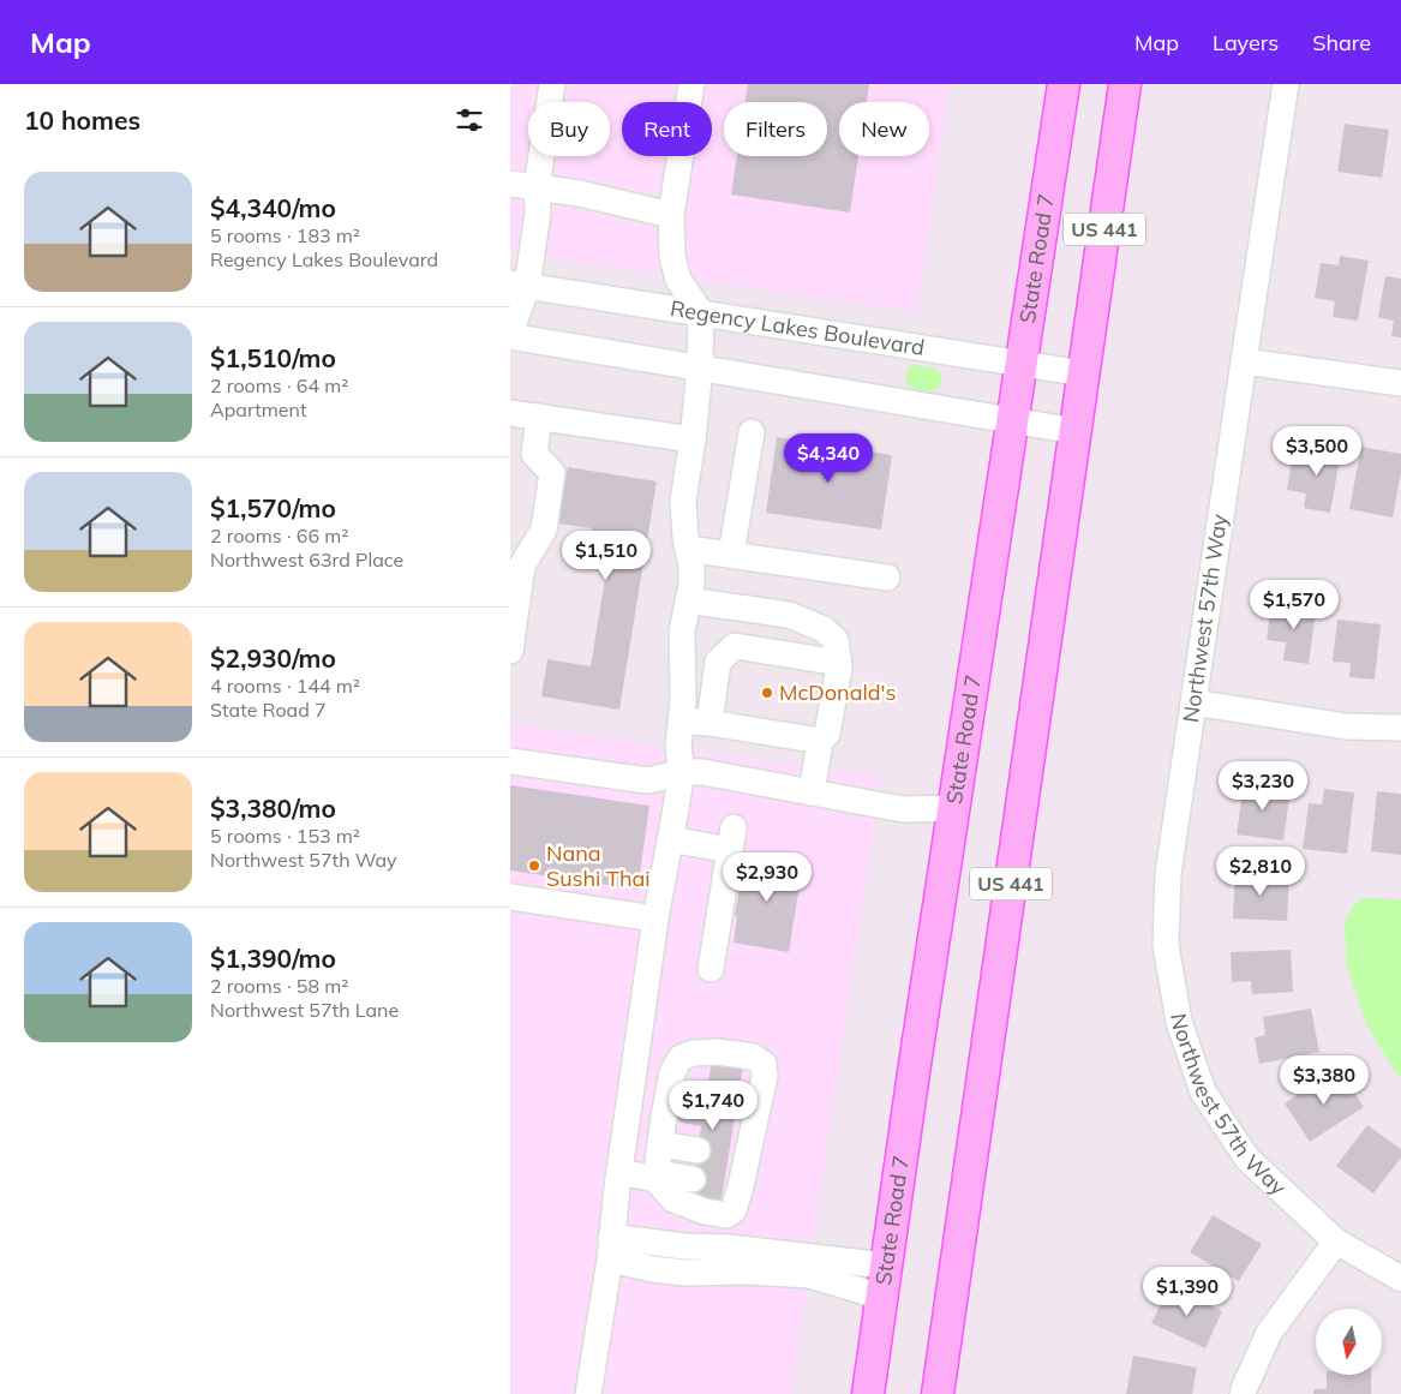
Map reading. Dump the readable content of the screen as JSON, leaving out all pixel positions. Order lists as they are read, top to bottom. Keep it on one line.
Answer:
{"streets":{"main road":["US 441","State Road 7"],"street":["Regency Lakes Boulevard","Northwest 57th Way"]},"crossings":[["US 441","Regency Lakes Boulevard"],["State Road 7","Regency Lakes Boulevard"]],"places":["McDonald's","Nana Sushi Thai"],"north":"bottom","page":{"header":"Map","nav":["Map","Layers","Share"],"heading":"10 homes","chip":["Buy","Rent","Filters","New"],"list":[{"name":"$4,340/mo","note":"5 rooms · 183 m² · Regency Lakes Boulevard"},{"name":"$1,510/mo","note":"2 rooms · 64 m² · Apartment"},{"name":"$1,570/mo","note":"2 rooms · 66 m² · Northwest 63rd Place"},{"name":"$2,930/mo","note":"4 rooms · 144 m² · State Road 7"},{"name":"$3,380/mo","note":"5 rooms · 153 m² · Northwest 57th Way"},{"name":"$1,390/mo","note":"2 rooms · 58 m² · Northwest 57th Lane"}],"price":["$3,500","$4,340","$1,510","$1,570","$3,230","$2,810","$2,930","$3,380","$1,740","$1,390"]}}
